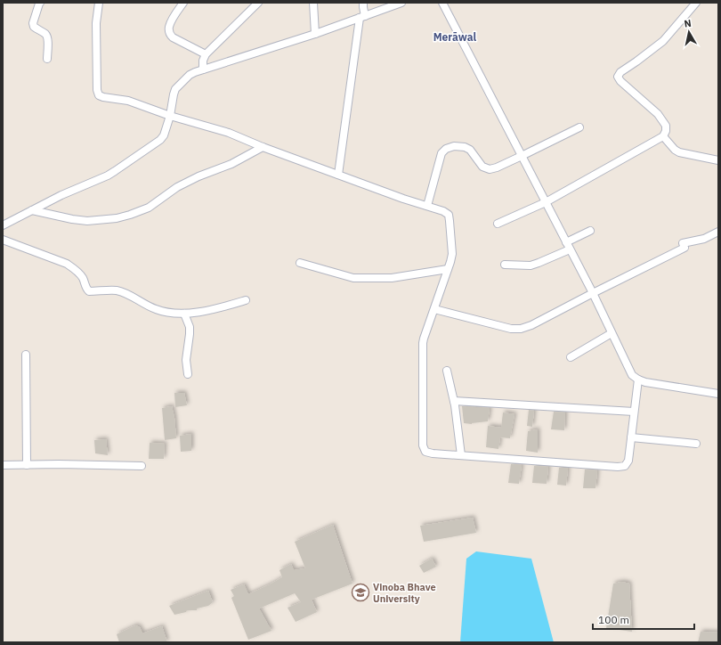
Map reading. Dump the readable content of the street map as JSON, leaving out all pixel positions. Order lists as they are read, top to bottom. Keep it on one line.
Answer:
{"districts":["Merāwal"],"places":{"school or university":["Vinoba Bhave University"]},"scale_bar":"100 m","north":"top"}
